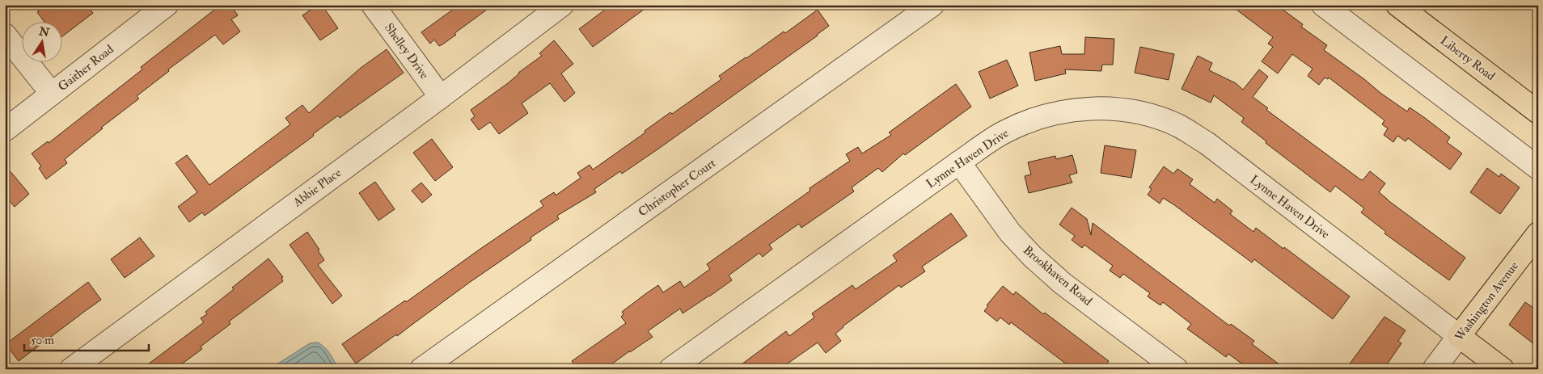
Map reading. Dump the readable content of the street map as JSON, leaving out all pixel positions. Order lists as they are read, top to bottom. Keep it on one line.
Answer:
{"streets":{"main road":["Liberty Road","Lynne Haven Drive","Washington Avenue"],"street":["Shelley Drive","Gaither Road","Abbie Place","Christopher Court","Brookhaven Road"]},"crossings":[["Shelley Drive","Abbie Place"],["Lynne Haven Drive","Brookhaven Road"],["Lynne Haven Drive","Washington Avenue"]],"scale_bar":"50 m","north":"top"}
